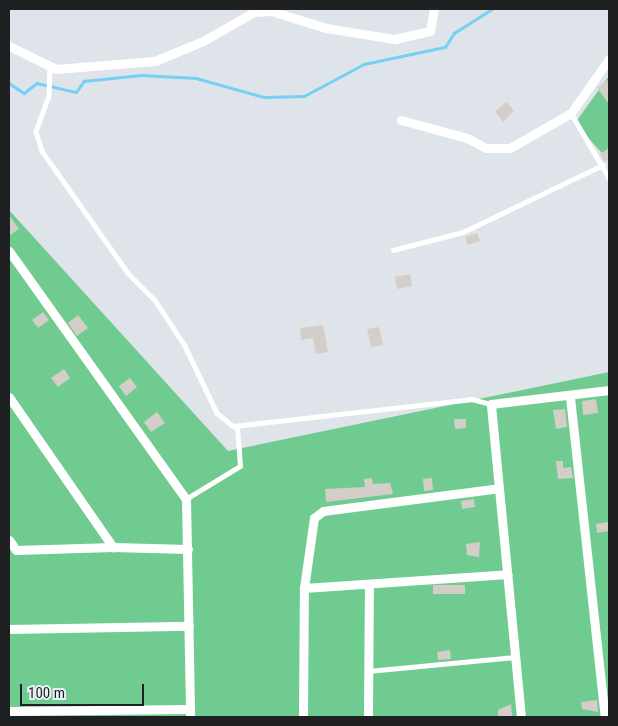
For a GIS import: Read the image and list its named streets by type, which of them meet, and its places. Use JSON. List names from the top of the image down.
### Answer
{
  "scale_bar": "100 m"
}
